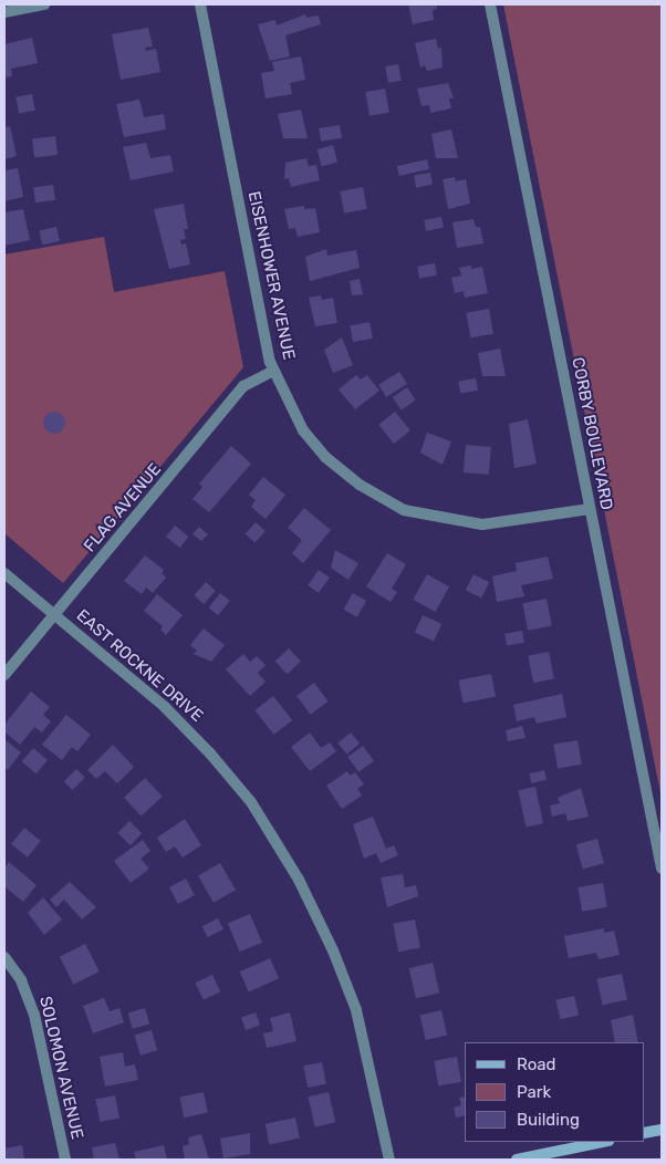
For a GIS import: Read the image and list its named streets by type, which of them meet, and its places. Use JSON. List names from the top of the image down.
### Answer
{
  "streets": {
    "street": [
      "EISENHOWER AVENUE",
      "CORBY BOULEVARD",
      "FLAG AVENUE",
      "EAST ROCKNE DRIVE",
      "SOLOMON AVENUE"
    ]
  },
  "crossings": [
    ["EISENHOWER AVENUE", "CORBY BOULEVARD"],
    ["EISENHOWER AVENUE", "FLAG AVENUE"],
    ["FLAG AVENUE", "EAST ROCKNE DRIVE"]
  ],
  "legend": ["Road", "Park", "Building"]
}
